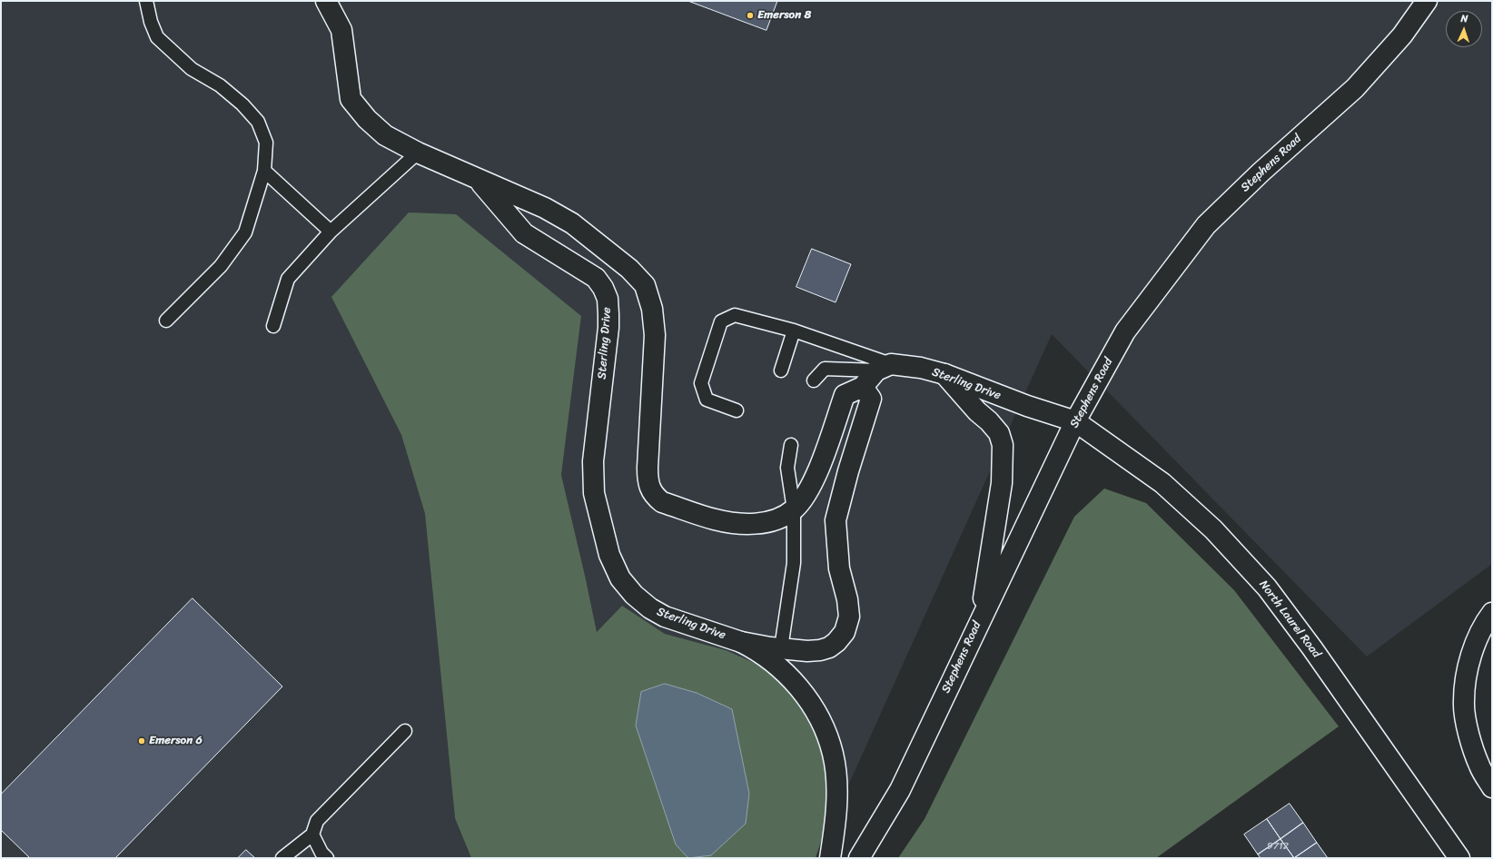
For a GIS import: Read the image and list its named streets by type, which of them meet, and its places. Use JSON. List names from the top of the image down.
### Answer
{
  "streets": {
    "street": ["Stephens Road", "Sterling Drive", "North Laurel Road"]
  },
  "crossings": [
    ["Stephens Road", "Sterling Drive"],
    ["Stephens Road", "North Laurel Road"],
    ["Sterling Drive", "North Laurel Road"]
  ],
  "places": ["Emerson 8", "Emerson 6"],
  "house_numbers": ["9712"],
  "north": "top"
}
